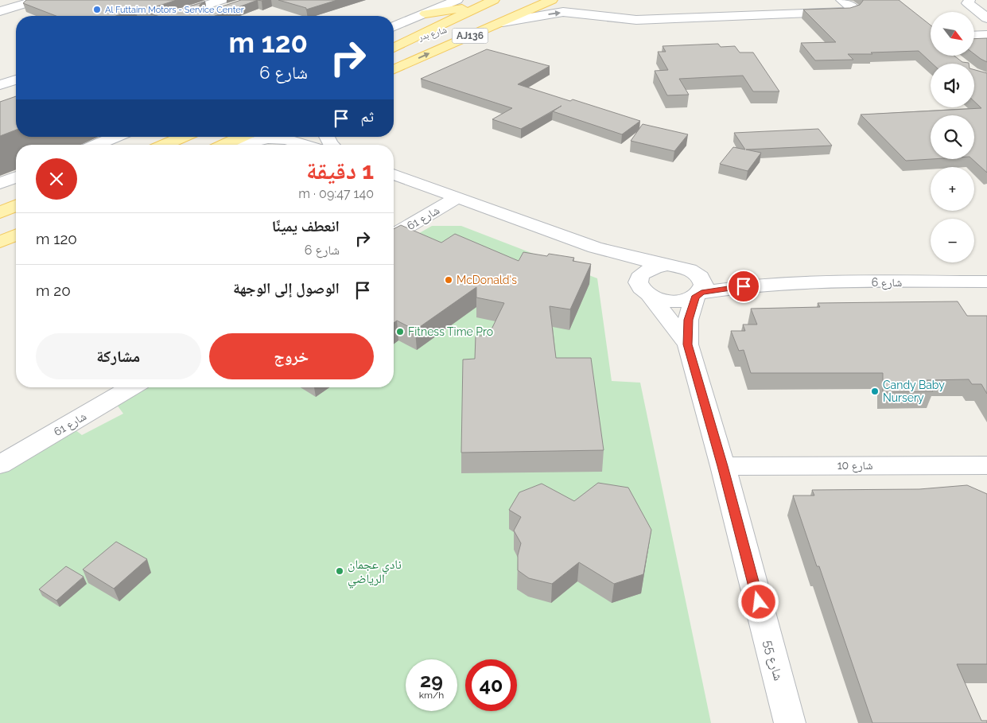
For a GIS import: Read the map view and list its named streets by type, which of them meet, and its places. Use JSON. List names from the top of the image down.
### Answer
{
  "streets": {
    "main road": ["شارع بدر", "AJ136"],
    "street": [
      "شارع 61",
      "شارع 6",
      "شارع 10",
      "شارع 55"
    ]
  },
  "crossings": [
    ["شارع بدر", "AJ136"],
    ["شارع 6", "شارع 55"],
    ["شارع 10", "شارع 55"]
  ],
  "places": [
    "Al Futtaim Motors - Service Center",
    "McDonald's",
    "Fitness Time Pro",
    "Candy Baby Nursery",
    "نادي عجمان الرياضي"
  ],
  "north": "bottom right",
  "page": {
    "map_buttons": ["+", "−"],
    "turn": ["120 m", "شارع 6"],
    "then": "ثم",
    "heading": ["1 دقيقة", "140 m · 09:47"],
    "list": [
      {
        "name": "انعطف يمينًا",
        "note": "شارع 6",
        "value": "120 m"
      },
      {
        "name": "الوصول إلى الوجهة",
        "value": "20 m"
      }
    ],
    "buttons": ["خروج", "مشاركة"],
    "speed": "29 km/h",
    "limit": "40"
  }
}
